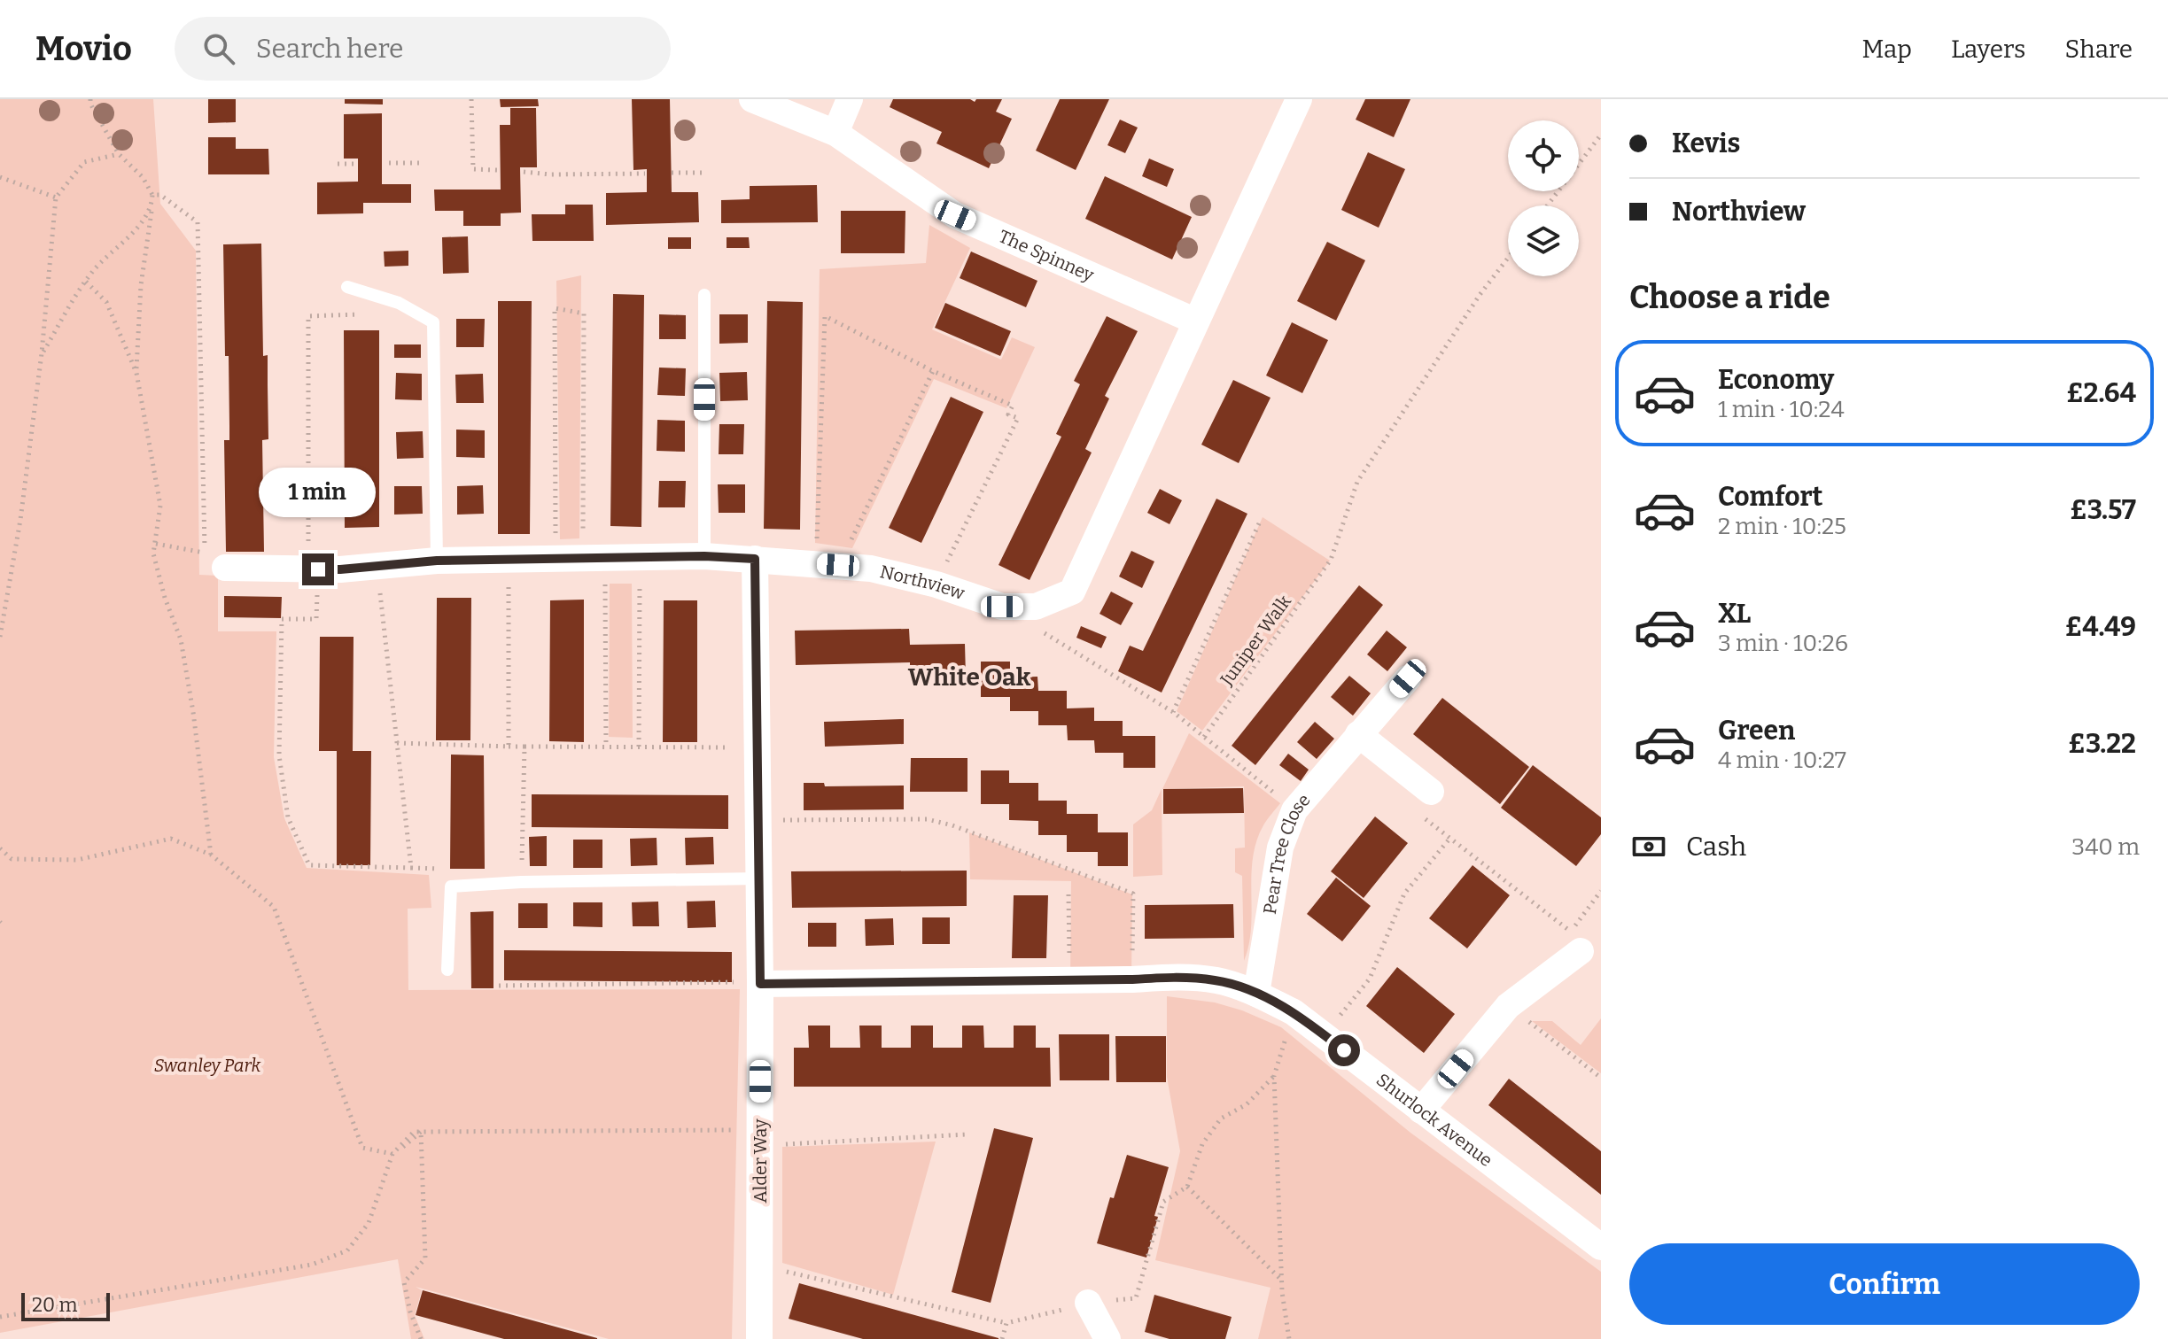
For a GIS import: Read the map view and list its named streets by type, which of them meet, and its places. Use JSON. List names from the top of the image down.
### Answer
{
  "streets": {
    "street": [
      "The Spinney",
      "Northview",
      "Pear Tree Close",
      "Shurlock Avenue",
      "Alder Way"
    ],
    "path": ["Juniper Walk"]
  },
  "crossings": [
    ["The Spinney", "Northview"],
    ["Northview", "Alder Way"],
    ["Pear Tree Close", "Shurlock Avenue"],
    ["Shurlock Avenue", "Alder Way"]
  ],
  "districts": ["White Oak"],
  "parks": ["Swanley Park"],
  "scale_bar": "20 m",
  "page": {
    "header": "Movio",
    "search": "Search here",
    "nav": ["Map", "Layers", "Share"],
    "banner": ["Kevis", "Northview"],
    "heading": "Choose a ride",
    "list": [
      {
        "name": "Economy",
        "note": "1 min · 10:24",
        "value": "£2.64"
      },
      {
        "name": "Comfort",
        "note": "2 min · 10:25",
        "value": "£3.57"
      },
      {
        "name": "XL",
        "note": "3 min · 10:26",
        "value": "£4.49"
      },
      {
        "name": "Green",
        "note": "4 min · 10:27",
        "value": "£3.22"
      }
    ],
    "bubble": "1 min",
    "pay": ["Cash", "340 m"],
    "buttons": "Confirm",
    "scale": "20 m"
  }
}
